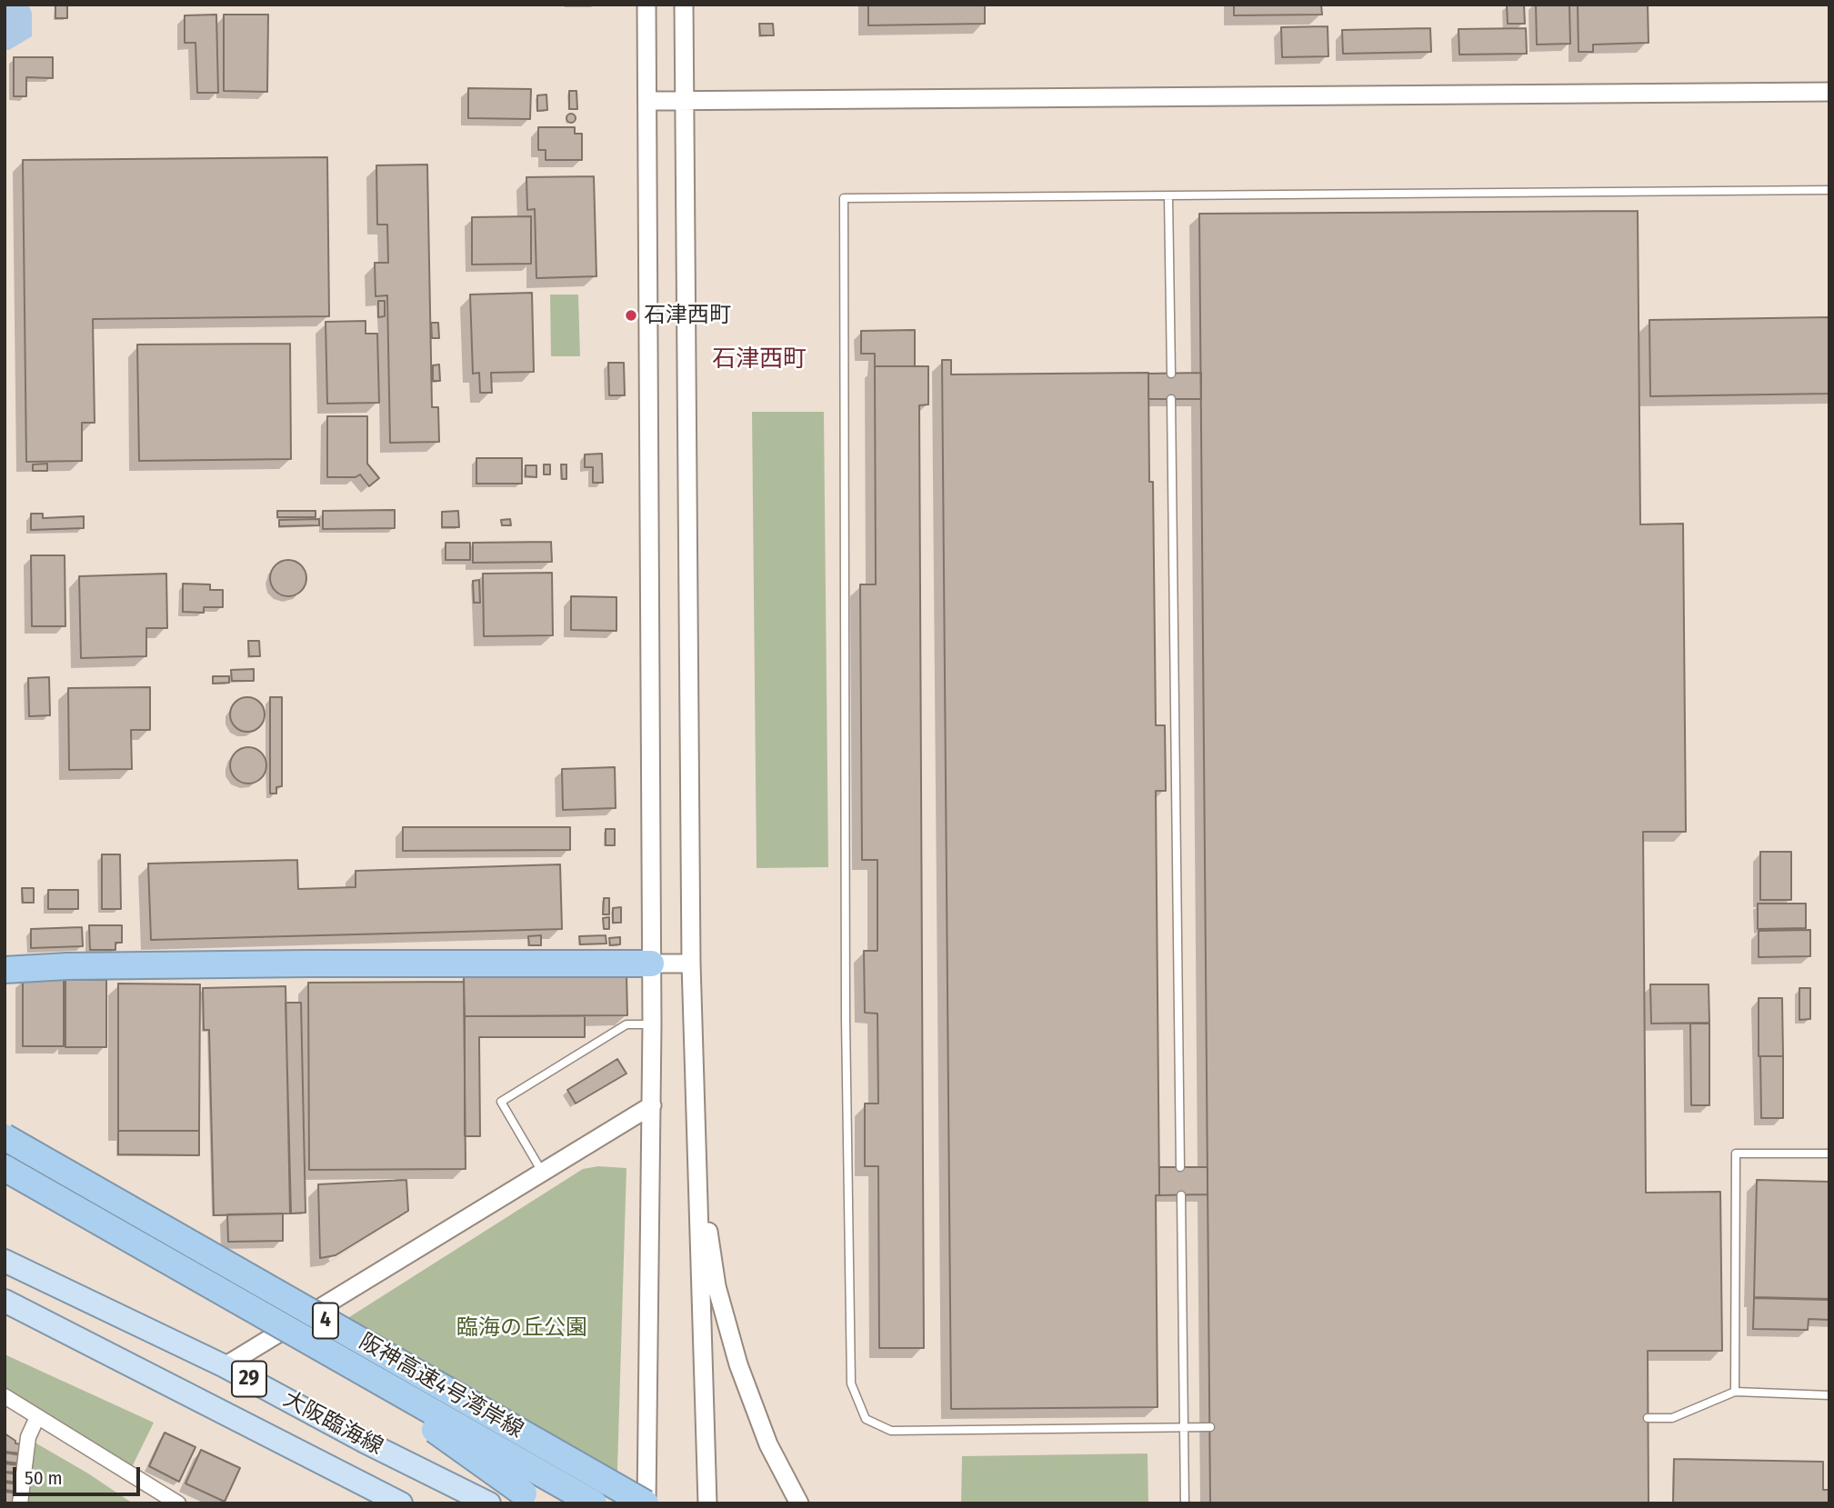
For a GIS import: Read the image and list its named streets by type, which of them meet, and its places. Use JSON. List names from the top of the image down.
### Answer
{
  "streets": {
    "highway": ["4", "阪神高速4号湾岸線"],
    "main road": ["29", "大阪臨海線"]
  },
  "districts": ["石津西町"],
  "parks": ["臨海の丘公園"],
  "places": ["石津西町"],
  "scale_bar": "50 m"
}
